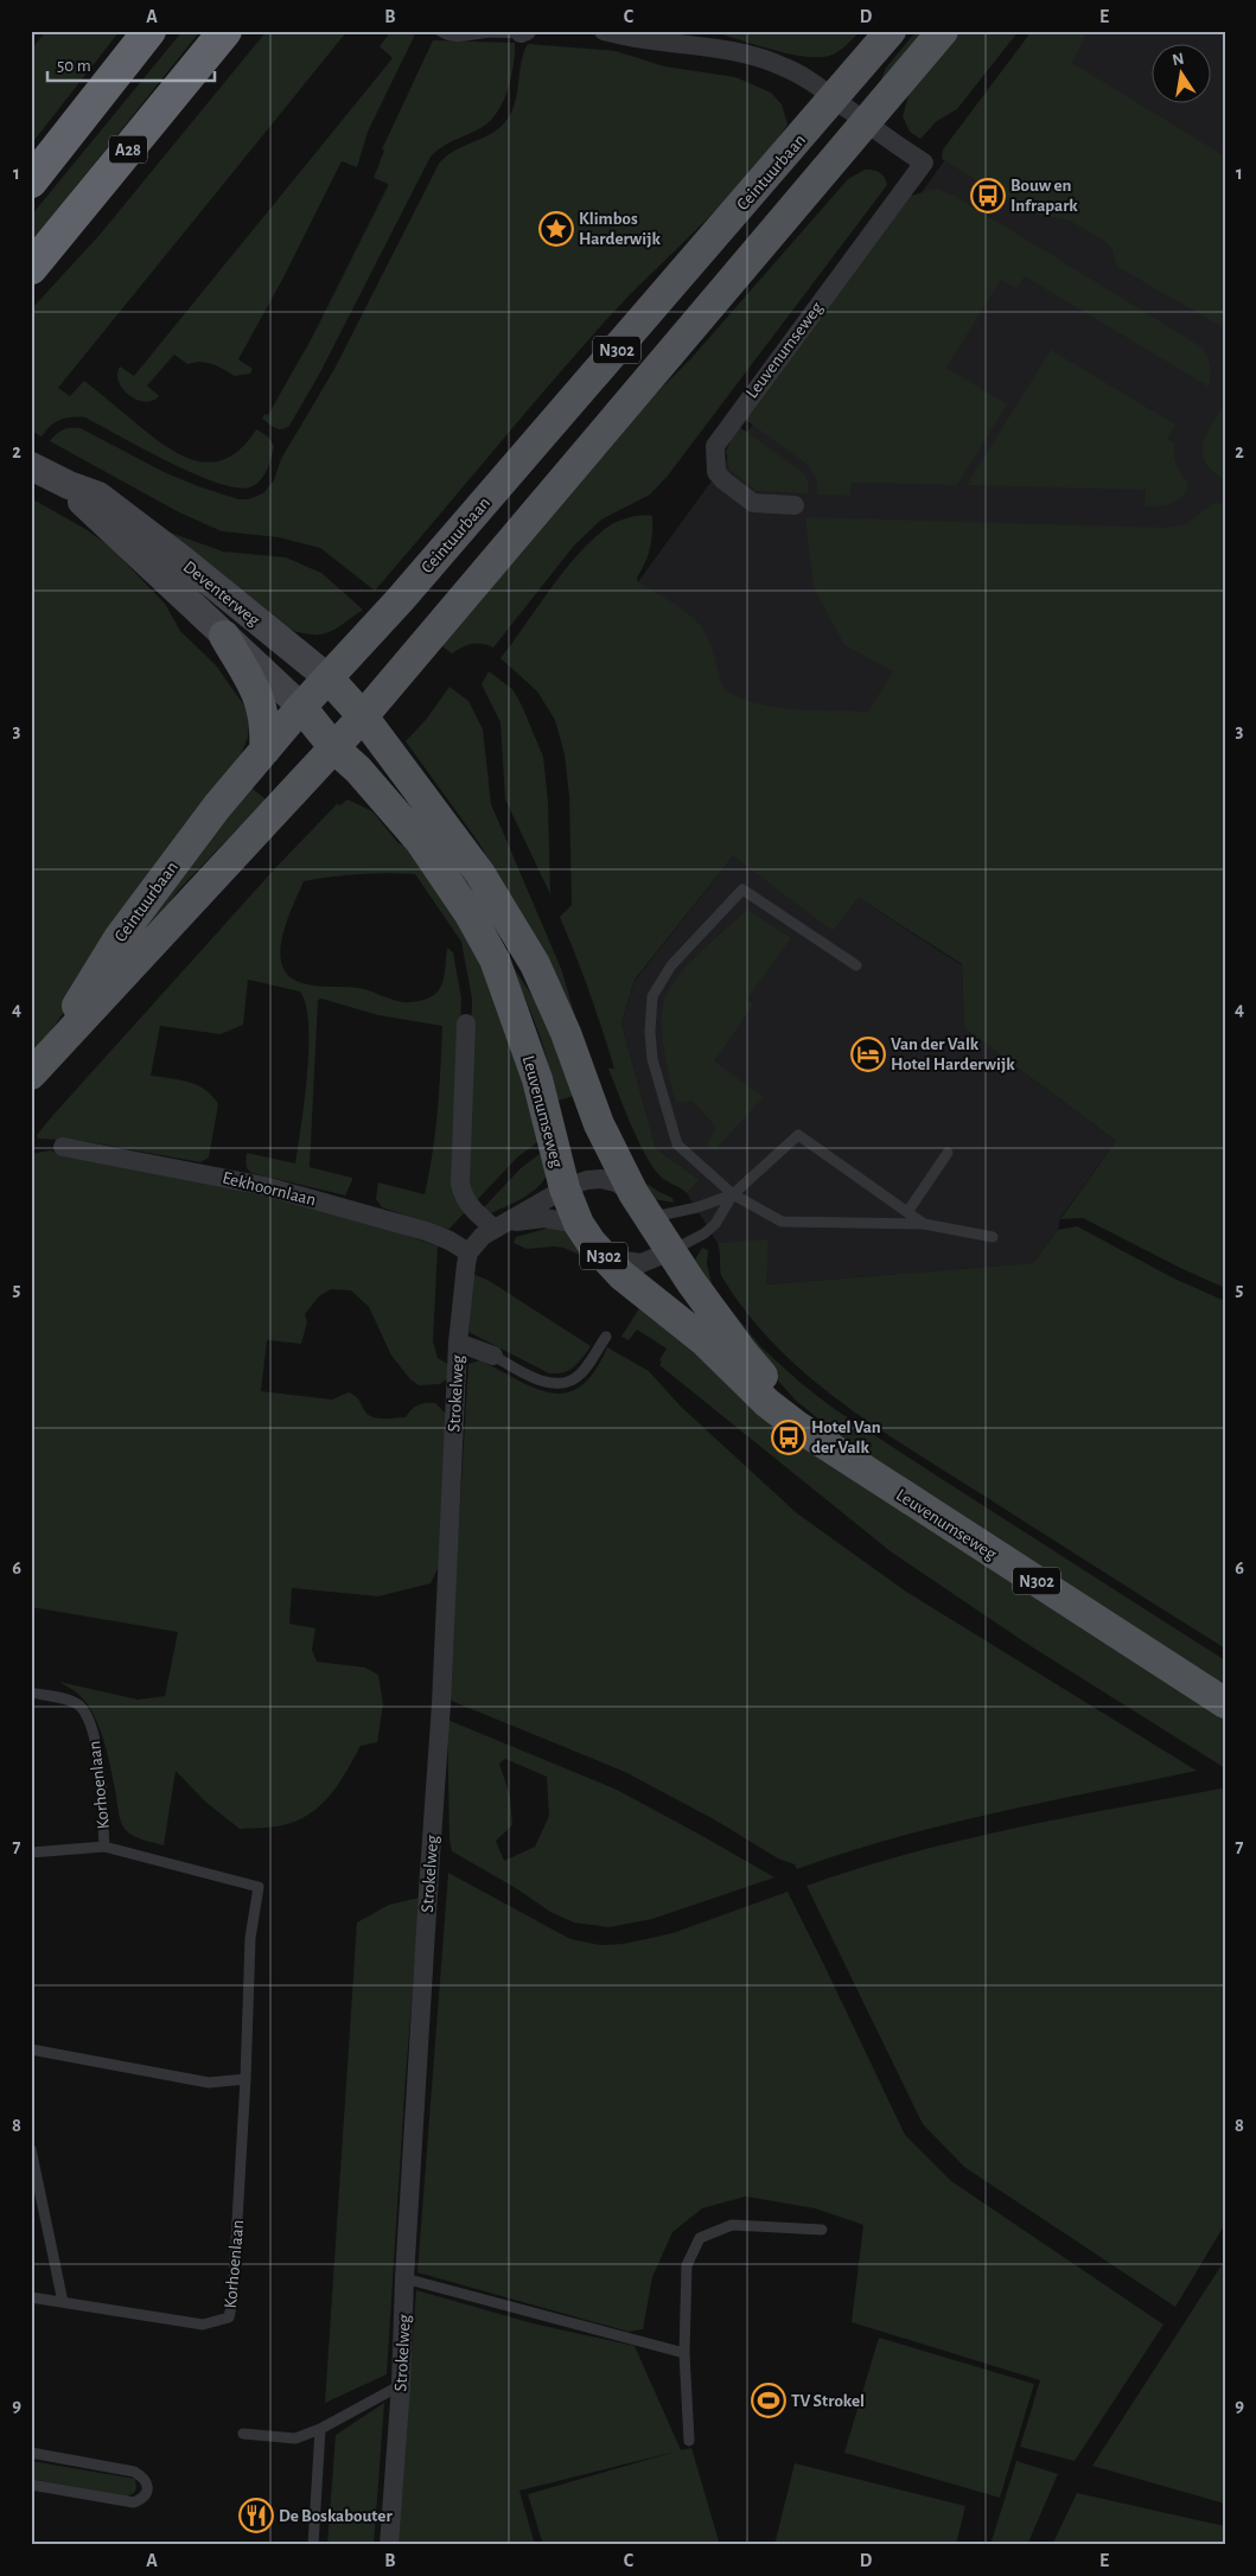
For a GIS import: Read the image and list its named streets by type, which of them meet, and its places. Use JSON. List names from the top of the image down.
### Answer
{
  "streets": {
    "highway": ["A28"],
    "main road": [
      "Ceintuurbaan",
      "N302",
      "Leuvenumseweg",
      "Deventerweg"
    ],
    "street": ["Eekhoornlaan", "Strokelweg"],
    "lane": ["Korhoenlaan"]
  },
  "crossings": [
    ["Ceintuurbaan", "Leuvenumseweg"],
    ["Ceintuurbaan", "Deventerweg"],
    ["Leuvenumseweg", "Deventerweg"],
    ["Eekhoornlaan", "Strokelweg"]
  ],
  "places": {
    "bus stop": ["Bouw en Infrapark", "Hotel Van der Valk"],
    "place": ["Klimbos Harderwijk"],
    "hotel": ["Van der Valk Hotel Harderwijk"],
    "sports": ["TV Strokel"],
    "restaurant": ["De Boskabouter"]
  },
  "scale_bar": "50 m",
  "north": "top",
  "grid": {
    "columns": [
      "A",
      "B",
      "C",
      "D",
      "E"
    ],
    "rows": [
      "1",
      "2",
      "3",
      "4",
      "5",
      "6",
      "7",
      "8",
      "9"
    ]
  }
}
